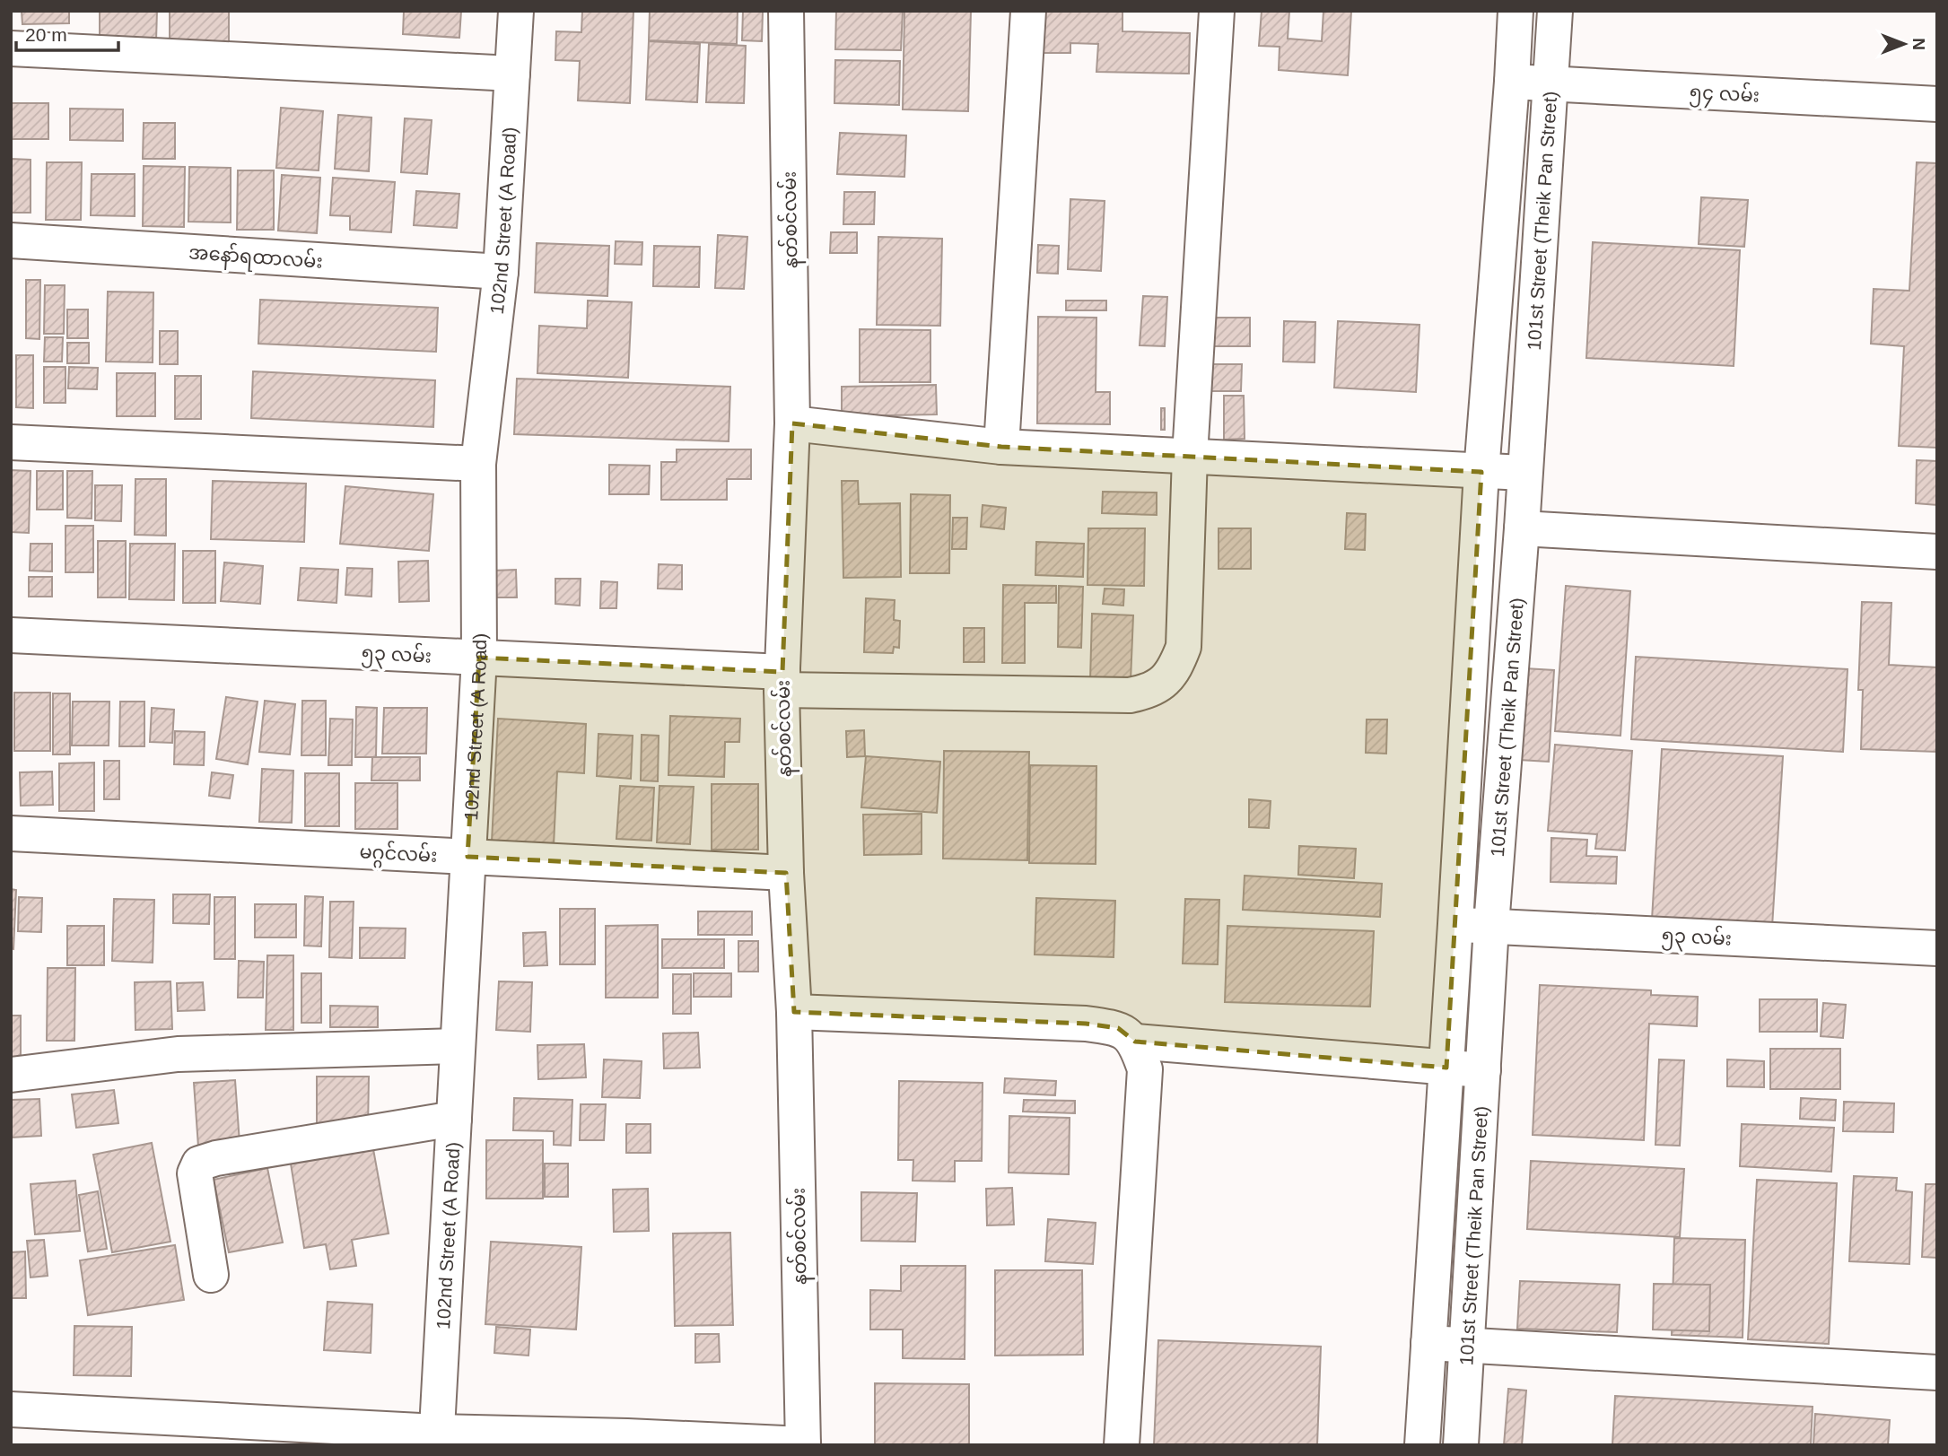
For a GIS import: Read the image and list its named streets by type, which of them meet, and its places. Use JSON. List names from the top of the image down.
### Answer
{
  "streets": {
    "street": [
      "၅၄ လမ်း",
      "နတ်စင်လမ်း",
      "102nd Street (A Road)",
      "101st Street (Theik Pan Street)",
      "အနော်ရထာလမ်း",
      "၅၃ လမ်း",
      "မဂ္ဂင်လမ်း"
    ]
  },
  "crossings": [
    ["၅၄ လမ်း", "101st Street (Theik Pan Street)"],
    ["နတ်စင်လမ်း", "၅၃ လမ်း"],
    ["နတ်စင်လမ်း", "မဂ္ဂင်လမ်း"],
    ["102nd Street (A Road)", "အနော်ရထာလမ်း"],
    ["102nd Street (A Road)", "၅၃ လမ်း"],
    ["102nd Street (A Road)", "မဂ္ဂင်လမ်း"],
    ["101st Street (Theik Pan Street)", "၅၃ လမ်း"]
  ],
  "scale_bar": "20 m",
  "north": "right"
}
